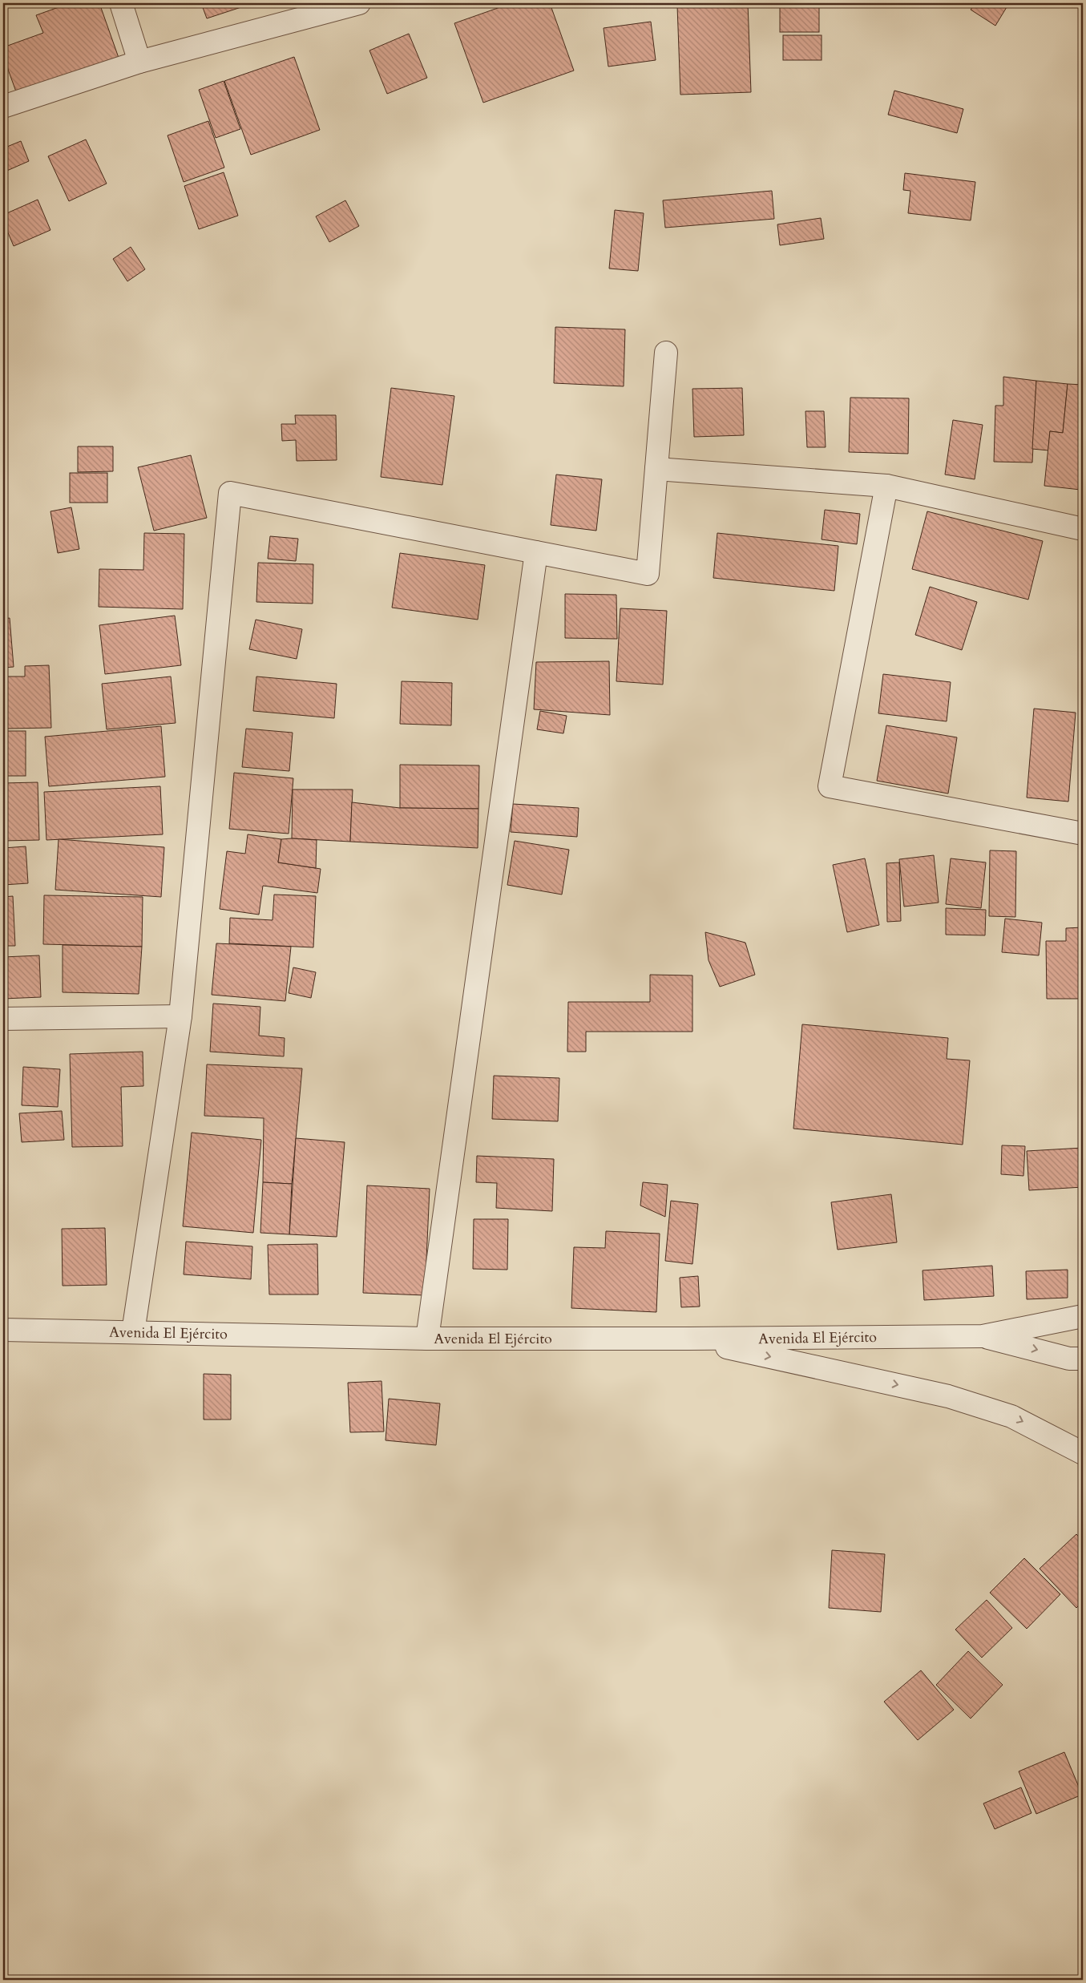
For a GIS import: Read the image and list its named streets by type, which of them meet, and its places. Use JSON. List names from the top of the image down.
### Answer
{
  "streets": {
    "street": ["Avenida El Ejército"]
  }
}
